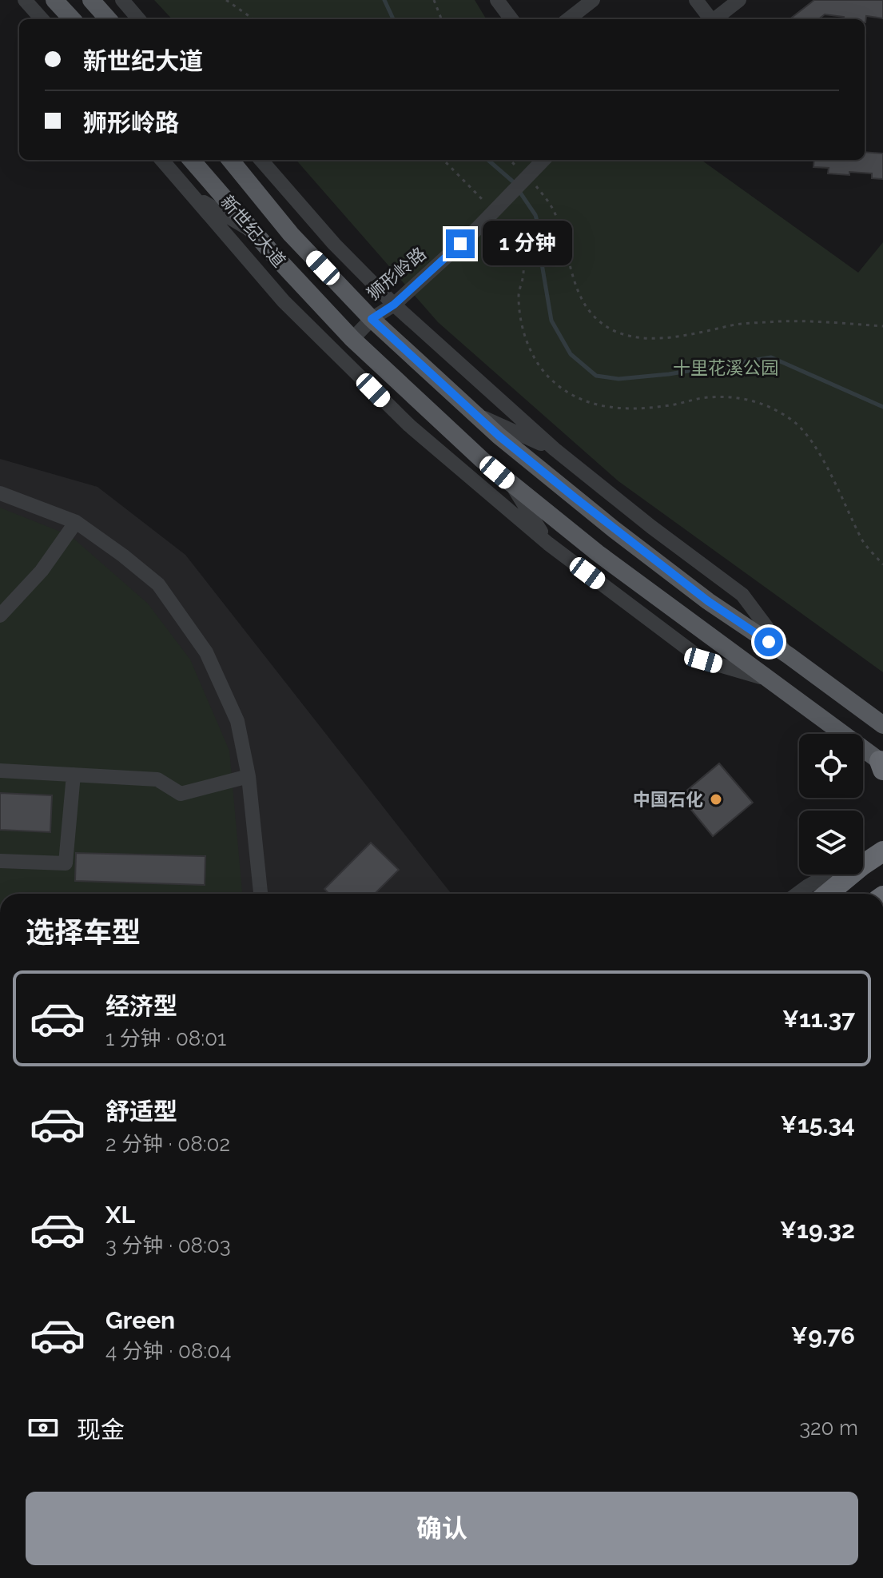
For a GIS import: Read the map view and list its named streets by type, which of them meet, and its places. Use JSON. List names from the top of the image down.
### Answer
{
  "streets": {
    "main road": ["新世纪大道"],
    "street": ["狮形岭路"]
  },
  "crossings": [
    ["新世纪大道", "狮形岭路"]
  ],
  "parks": ["十里花溪公园"],
  "places": ["中国石化"],
  "page": {
    "banner": ["新世纪大道", "狮形岭路"],
    "bubble": "1 分钟",
    "heading": "选择车型",
    "list": [
      {
        "name": "经济型",
        "note": "1 分钟 · 08:01",
        "value": "¥11.37"
      },
      {
        "name": "舒适型",
        "note": "2 分钟 · 08:02",
        "value": "¥15.34"
      },
      {
        "name": "XL",
        "note": "3 分钟 · 08:03",
        "value": "¥19.32"
      },
      {
        "name": "Green",
        "note": "4 分钟 · 08:04",
        "value": "¥9.76"
      }
    ],
    "pay": ["现金", "320 m"],
    "buttons": "确认"
  }
}
